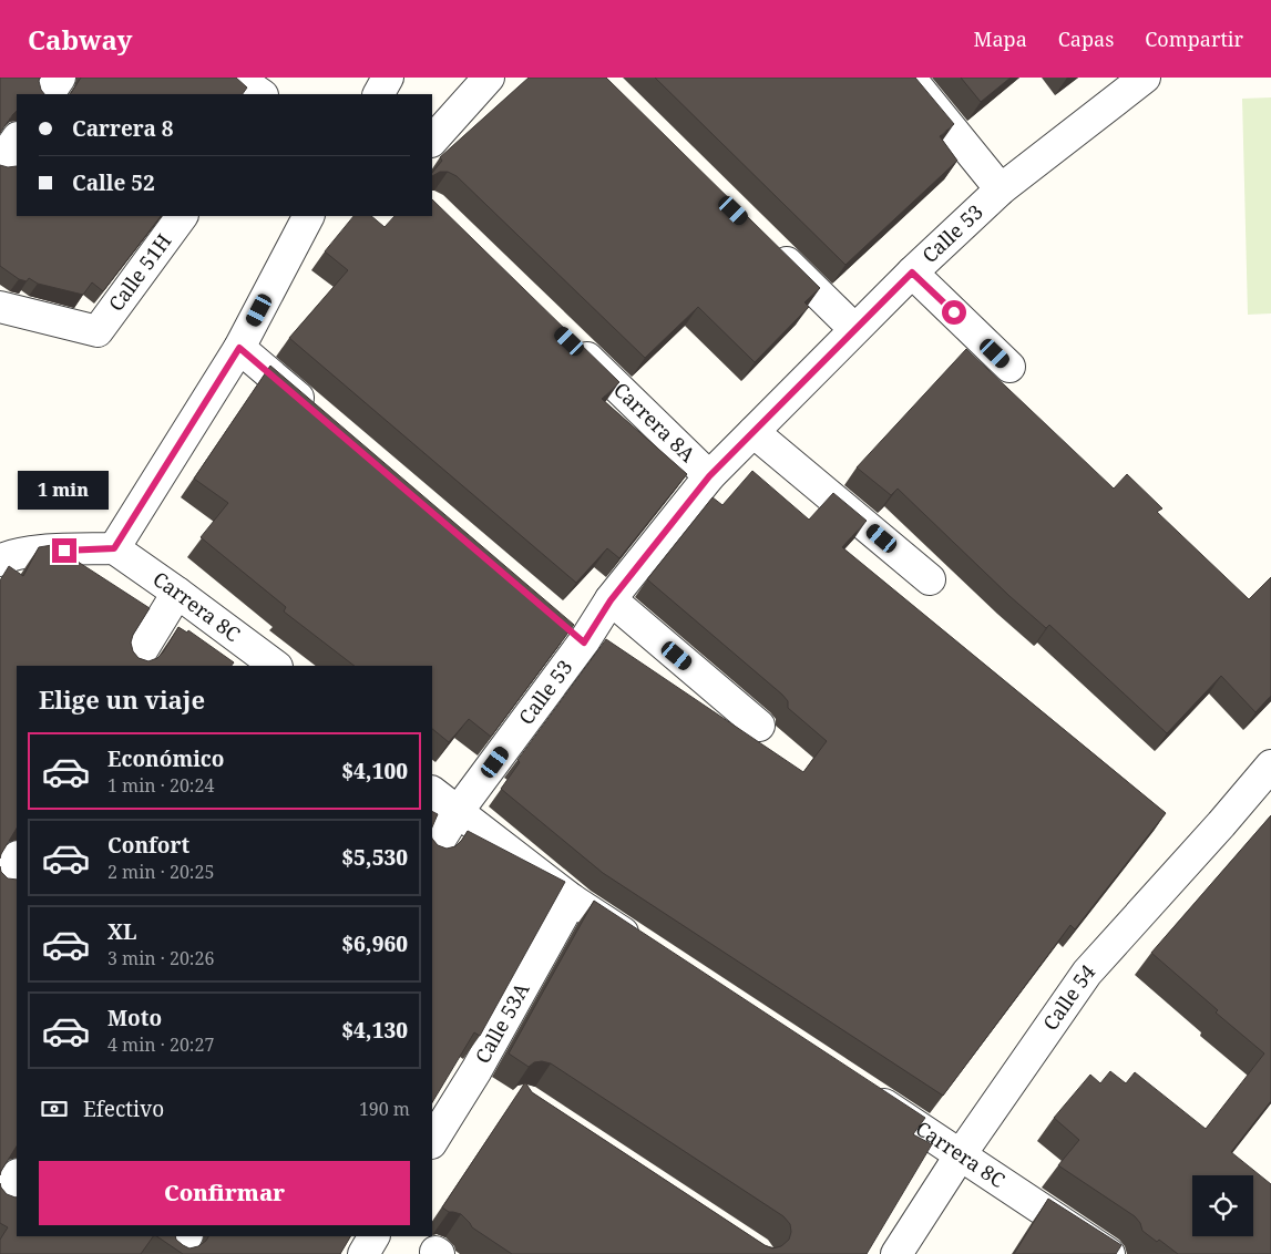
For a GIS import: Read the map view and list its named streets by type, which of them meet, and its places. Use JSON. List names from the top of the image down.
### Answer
{
  "streets": {
    "street": [
      "Calle 53",
      "Calle 51H",
      "Carrera 8A",
      "Carrera 8C",
      "Calle 54",
      "Calle 53A"
    ]
  },
  "crossings": [
    ["Calle 53", "Carrera 8A"],
    ["Carrera 8C", "Calle 54"]
  ],
  "page": {
    "header": "Cabway",
    "nav": ["Mapa", "Capas", "Compartir"],
    "banner": ["Carrera 8", "Calle 52"],
    "bubble": "1 min",
    "heading": "Elige un viaje",
    "list": [
      {
        "name": "Económico",
        "note": "1 min · 20:24",
        "value": "$4,100"
      },
      {
        "name": "Confort",
        "note": "2 min · 20:25",
        "value": "$5,530"
      },
      {
        "name": "XL",
        "note": "3 min · 20:26",
        "value": "$6,960"
      },
      {
        "name": "Moto",
        "note": "4 min · 20:27",
        "value": "$4,130"
      }
    ],
    "pay": ["Efectivo", "190 m"],
    "buttons": "Confirmar"
  }
}
